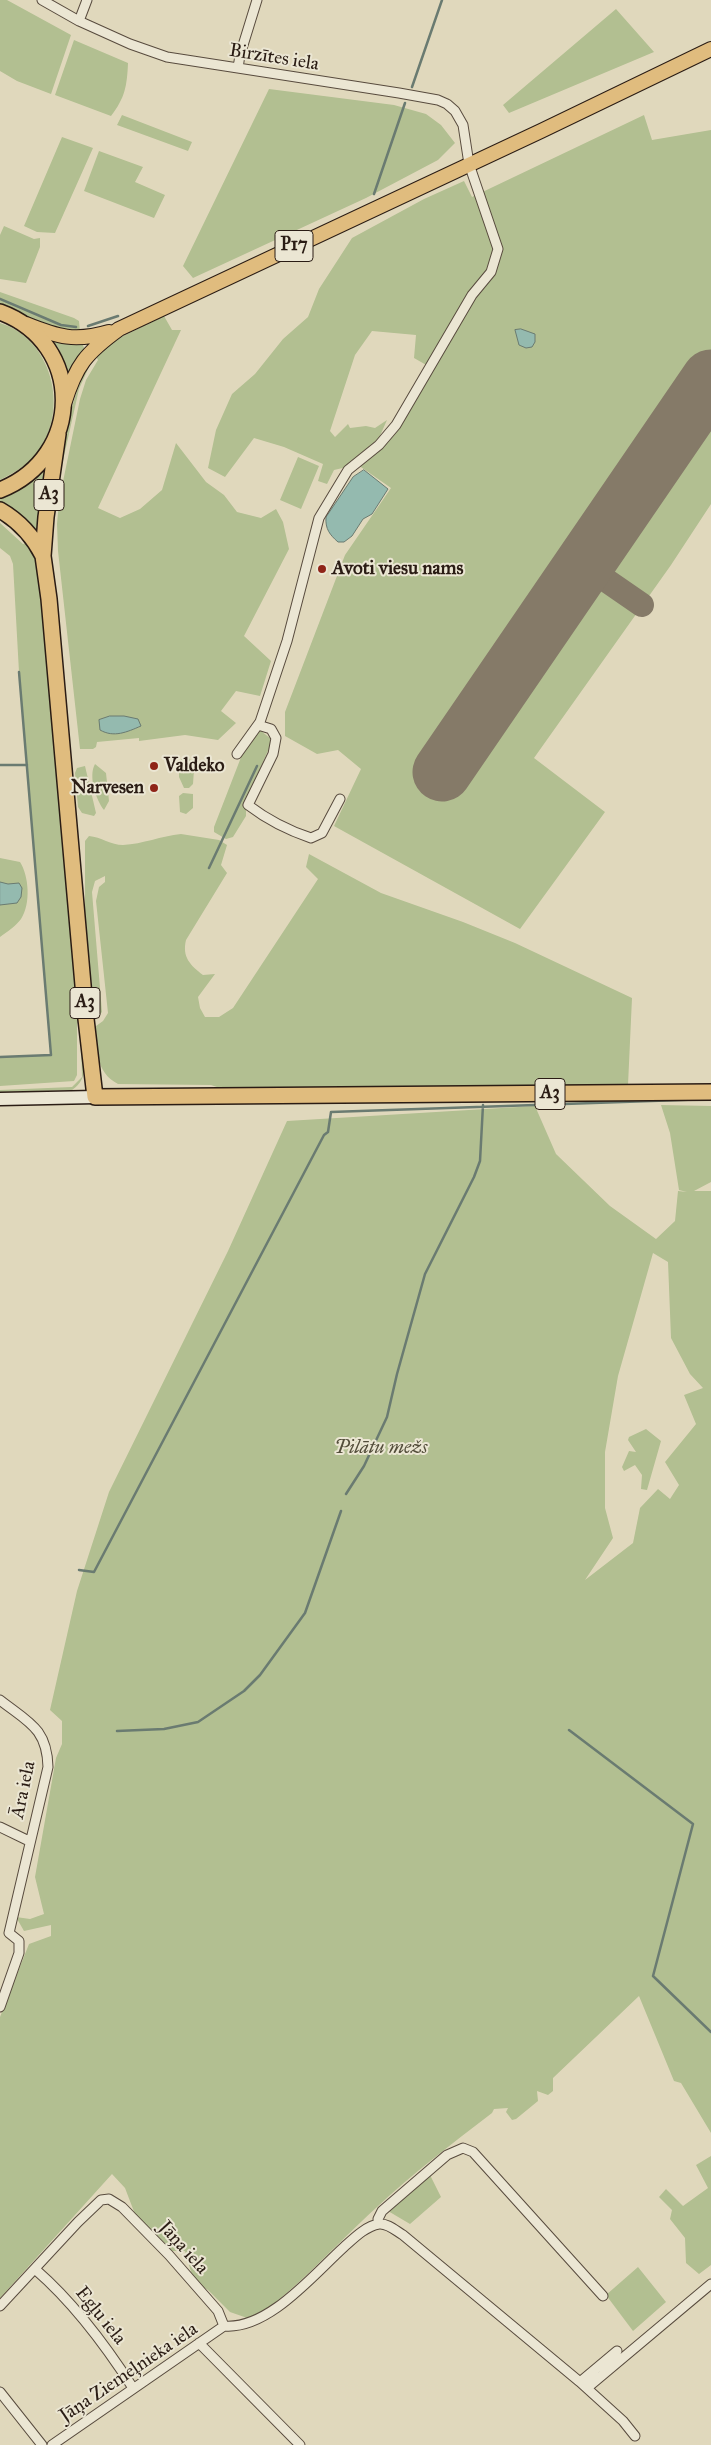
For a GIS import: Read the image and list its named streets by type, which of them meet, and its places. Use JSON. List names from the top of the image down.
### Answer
{
  "streets": {
    "highway": ["A3"],
    "main road": ["P17"],
    "street": [
      "Birzītes iela",
      "Āra iela",
      "Jāņa iela",
      "Egļu iela",
      "Jāņa Ziemeļnieka iela"
    ]
  },
  "crossings": [
    ["Birzītes iela", "P17"],
    ["P17", "A3"],
    ["Jāņa iela", "Egļu iela"],
    ["Jāņa iela", "Jāņa Ziemeļnieka iela"],
    ["Egļu iela", "Jāņa Ziemeļnieka iela"]
  ],
  "parks": ["Pilātu mežs"],
  "places": ["Avoti viesu nams", "Valdeko", "Narvesen"]
}
